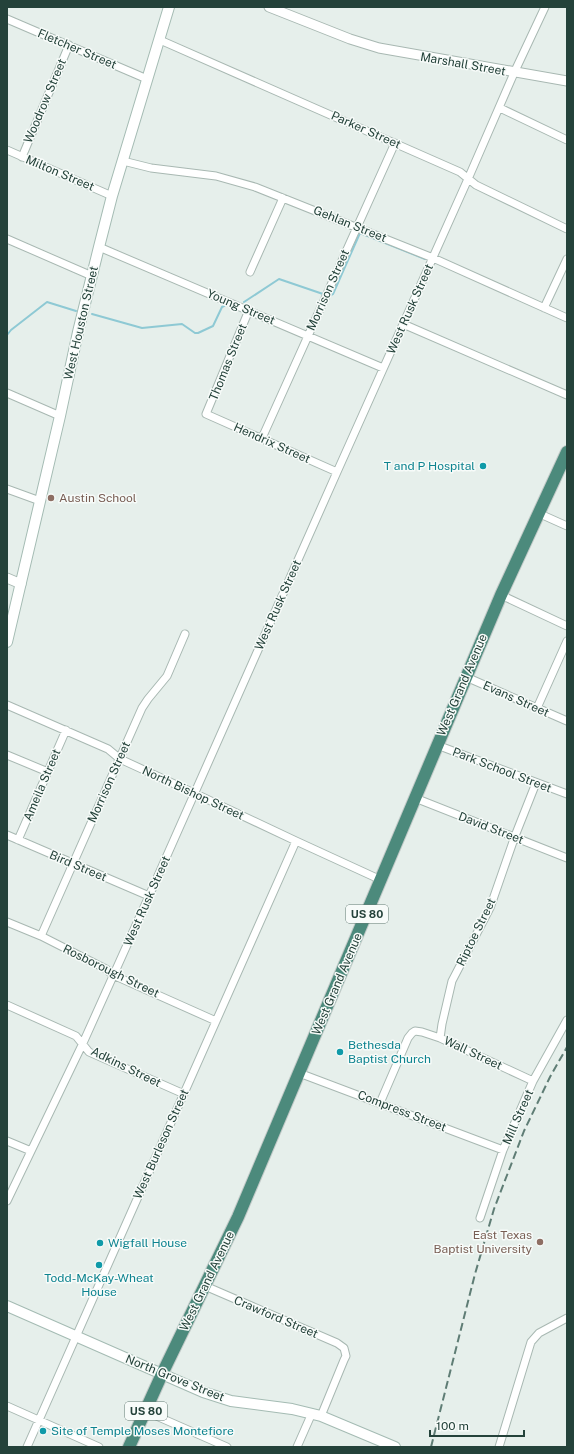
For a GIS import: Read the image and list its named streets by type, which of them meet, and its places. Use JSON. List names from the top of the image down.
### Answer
{
  "streets": {
    "highway": ["West Grand Avenue", "US 80"],
    "main road": ["West Houston Street", "North Grove Street"],
    "street": [
      "Fletcher Street",
      "Marshall Street",
      "Woodrow Street",
      "Parker Street",
      "Milton Street",
      "Gehlan Street",
      "Morrison Street",
      "Young Street",
      "West Rusk Street",
      "Thomas Street",
      "Hendrix Street",
      "Evans Street",
      "Park School Street",
      "Ameila Street",
      "North Bishop Street",
      "David Street",
      "Bird Street",
      "Riptoe Street",
      "Rosborough Street",
      "Wall Street",
      "Adkins Street",
      "Compress Street",
      "Mill Street",
      "West Burleson Street",
      "Crawford Street"
    ]
  },
  "crossings": [
    ["Fletcher Street", "Woodrow Street"],
    ["Fletcher Street", "West Houston Street"],
    ["Marshall Street", "West Rusk Street"],
    ["Woodrow Street", "Milton Street"],
    ["Parker Street", "Morrison Street"],
    ["Parker Street", "West Rusk Street"],
    ["Parker Street", "West Houston Street"],
    ["Milton Street", "West Houston Street"],
    ["Gehlan Street", "Morrison Street"],
    ["Gehlan Street", "West Rusk Street"],
    ["Gehlan Street", "West Houston Street"],
    ["Morrison Street", "Young Street"],
    ["Morrison Street", "Hendrix Street"],
    ["Morrison Street", "North Bishop Street"],
    ["Morrison Street", "Bird Street"],
    ["Morrison Street", "Rosborough Street"],
    ["Young Street", "West Rusk Street"],
    ["Young Street", "West Houston Street"],
    ["Young Street", "Thomas Street"],
    ["West Rusk Street", "Hendrix Street"],
    ["West Rusk Street", "North Bishop Street"],
    ["West Rusk Street", "Bird Street"],
    ["West Rusk Street", "Rosborough Street"],
    ["West Rusk Street", "Adkins Street"],
    ["Thomas Street", "Hendrix Street"],
    ["West Grand Avenue", "Evans Street"],
    ["West Grand Avenue", "Park School Street"],
    ["West Grand Avenue", "North Bishop Street"],
    ["West Grand Avenue", "David Street"],
    ["West Grand Avenue", "Compress Street"],
    ["West Grand Avenue", "Crawford Street"],
    ["West Grand Avenue", "North Grove Street"],
    ["Park School Street", "Riptoe Street"],
    ["Ameila Street", "North Bishop Street"],
    ["Ameila Street", "Bird Street"],
    ["North Bishop Street", "West Burleson Street"],
    ["David Street", "Riptoe Street"],
    ["Riptoe Street", "Wall Street"],
    ["Rosborough Street", "West Burleson Street"],
    ["Wall Street", "Compress Street"],
    ["Wall Street", "Mill Street"],
    ["Adkins Street", "West Burleson Street"],
    ["Compress Street", "Mill Street"],
    ["West Burleson Street", "North Grove Street"],
    ["Crawford Street", "North Grove Street"]
  ],
  "places": [
    "T and P Hospital",
    "Austin School",
    "Bethesda Baptist Church",
    "East Texas Baptist University",
    "Wigfall House",
    "Todd-McKay-Wheat House",
    "Site of Temple Moses Montefiore"
  ],
  "scale_bar": "100 m"
}
